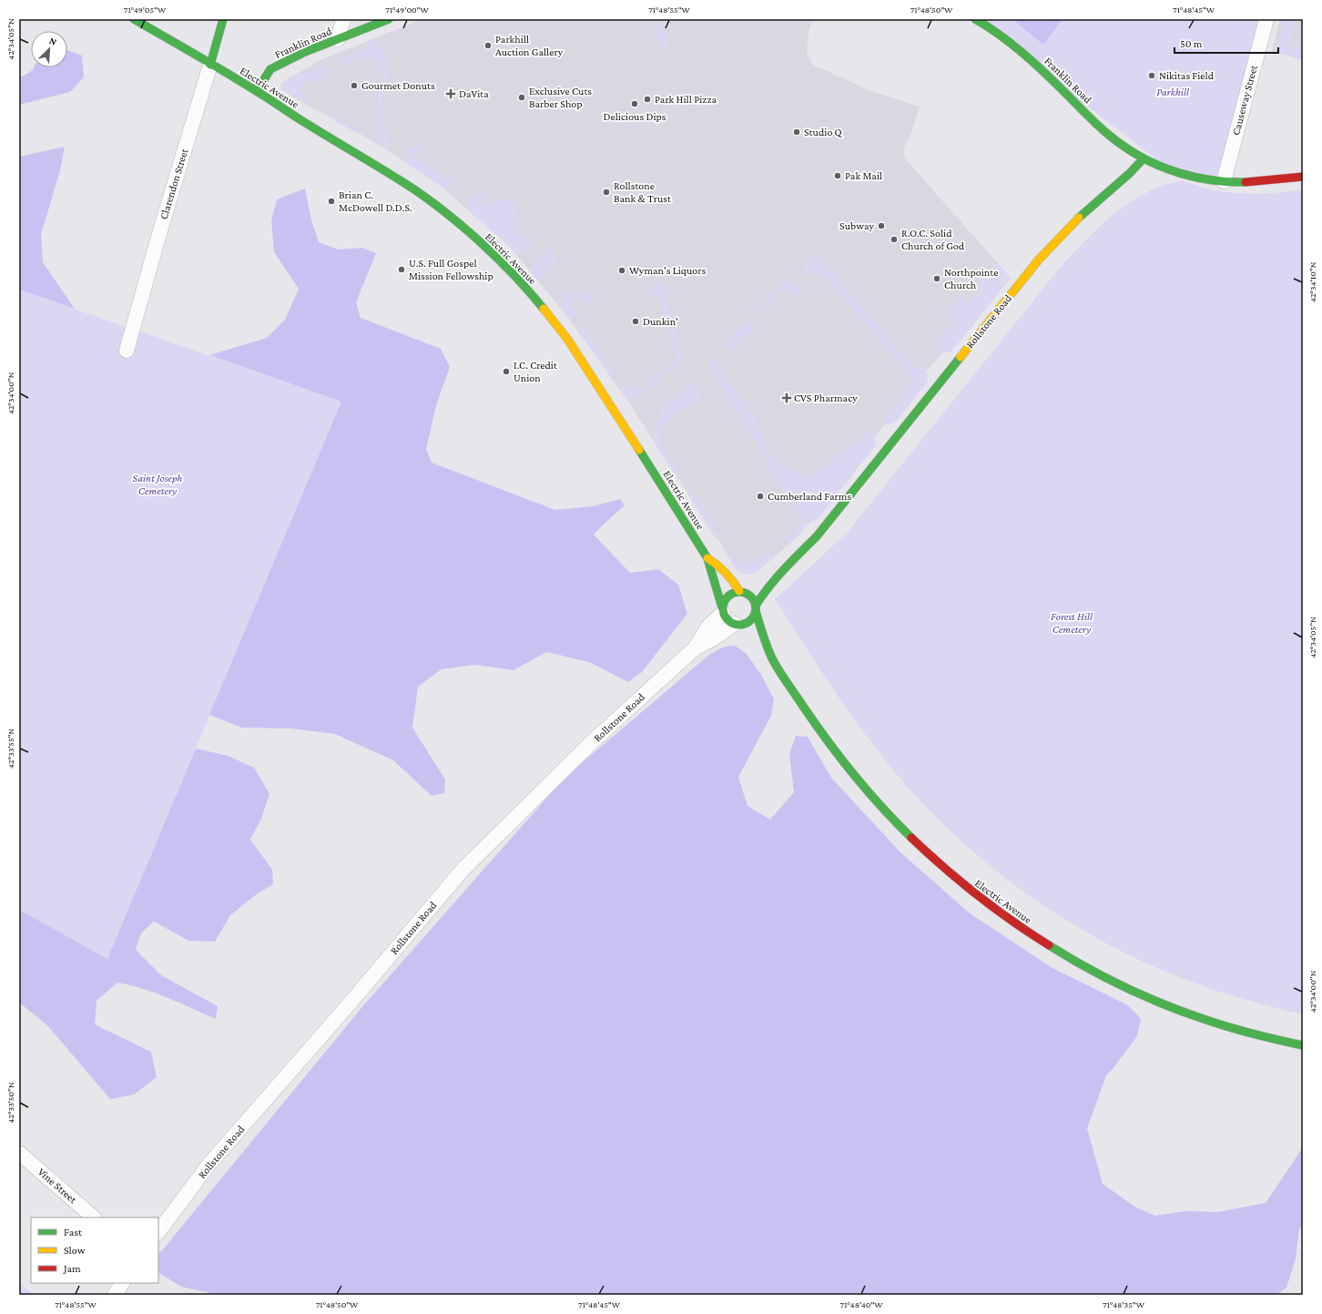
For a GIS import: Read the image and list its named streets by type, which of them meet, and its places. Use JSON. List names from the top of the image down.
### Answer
{
  "streets": {
    "main road": [
      "Franklin Road",
      "Electric Avenue",
      "Clarendon Street",
      "Rollstone Road"
    ],
    "street": ["Causeway Street", "Vine Street"]
  },
  "crossings": [
    ["Franklin Road", "Electric Avenue"],
    ["Franklin Road", "Rollstone Road"],
    ["Electric Avenue", "Clarendon Street"],
    ["Electric Avenue", "Rollstone Road"]
  ],
  "parks": ["Parkhill", "Saint Joseph Cemetery", "Forest Hill Cemetery"],
  "places": {
    "other": [
      "Parkhill Auction Gallery",
      "Nikitas Field",
      "Gourmet Donuts",
      "Exclusive Cuts Barber Shop",
      "Park Hill Pizza",
      "Delicious Dips",
      "Studio Q",
      "Pak Mail",
      "Rollstone Bank & Trust",
      "Brian C. McDowell D.D.S.",
      "Subway",
      "R.O.C. Solid Church of God",
      "U.S. Full Gospel Mission Fellowship",
      "Wyman's Liquors",
      "Northpointe Church",
      "Dunkin'",
      "I.C. Credit Union",
      "Cumberland Farms"
    ],
    "health": ["DaVita", "CVS Pharmacy"]
  },
  "legend": ["Fast", "Slow", "Jam"],
  "scale_bar": "50 m",
  "north": "top right",
  "coordinates": [
    "71°49'05\"W",
    "71°49'00\"W",
    "71°48'55\"W",
    "71°48'50\"W",
    "71°48'45\"W",
    "42°34'05\"N",
    "42°34'10\"N",
    "42°34'00\"N",
    "42°33'55\"N",
    "42°33'50\"N",
    "71°48'40\"W",
    "71°48'35\"W"
  ]
}
